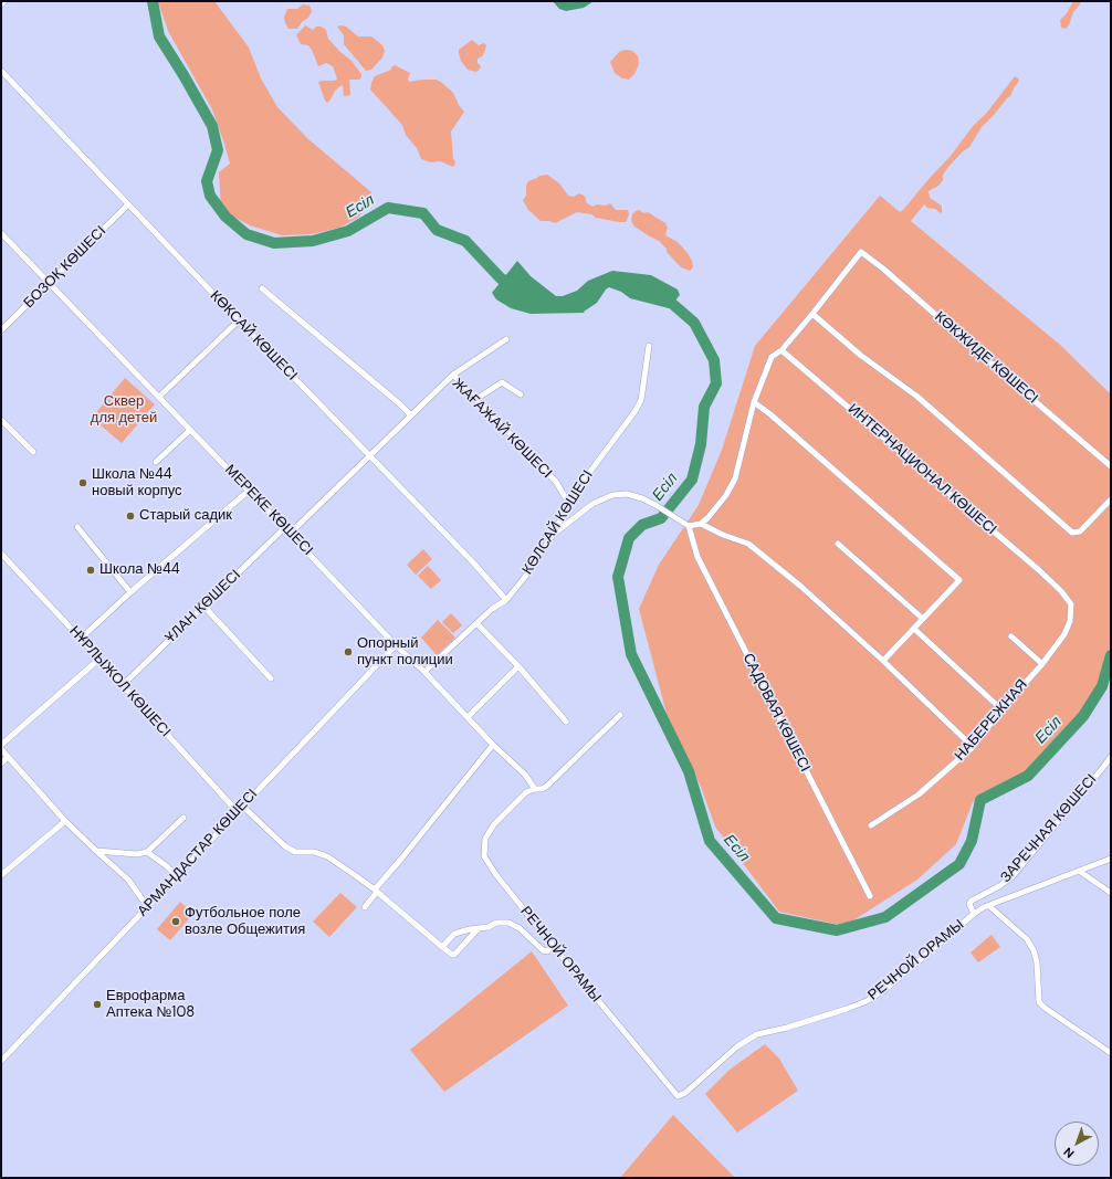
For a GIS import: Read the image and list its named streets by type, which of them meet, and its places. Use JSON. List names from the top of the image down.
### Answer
{
  "streets": {
    "street": [
      "БОЗОҚ КӨШЕСІ",
      "КӨКСАЙ КӨШЕСІ",
      "КӨКЖИДЕ КӨШЕСІ",
      "ЖАҒАЖАЙ КӨШЕСІ",
      "ИНТЕРНАЦИОНАЛ КӨШЕСІ",
      "МЕРЕКЕ КӨШЕСІ",
      "КӨЛСАЙ КӨШЕСІ",
      "ҰЛАН КӨШЕСІ",
      "НҰРЛЫЖОЛ КӨШЕСІ",
      "САДОВАЯ КӨШЕСІ",
      "НАБЕРЕЖНАЯ",
      "ЗАРЕЧНАЯ КӨШЕСІ",
      "АРМАНДАСТАР КӨШЕСІ",
      "РЕЧНОЙ ОРАМЫ"
    ]
  },
  "crossings": [
    ["БОЗОҚ КӨШЕСІ", "КӨКСАЙ КӨШЕСІ"],
    ["БОЗОҚ КӨШЕСІ", "МЕРЕКЕ КӨШЕСІ"],
    ["КӨКСАЙ КӨШЕСІ", "ЖАҒАЖАЙ КӨШЕСІ"],
    ["КӨКСАЙ КӨШЕСІ", "КӨЛСАЙ КӨШЕСІ"],
    ["ЖАҒАЖАЙ КӨШЕСІ", "КӨЛСАЙ КӨШЕСІ"],
    ["ИНТЕРНАЦИОНАЛ КӨШЕСІ", "НАБЕРЕЖНАЯ"],
    ["МЕРЕКЕ КӨШЕСІ", "КӨЛСАЙ КӨШЕСІ"],
    ["МЕРЕКЕ КӨШЕСІ", "ҰЛАН КӨШЕСІ"],
    ["МЕРЕКЕ КӨШЕСІ", "АРМАНДАСТАР КӨШЕСІ"],
    ["МЕРЕКЕ КӨШЕСІ", "РЕЧНОЙ ОРАМЫ"],
    ["ҰЛАН КӨШЕСІ", "НҰРЛЫЖОЛ КӨШЕСІ"],
    ["НҰРЛЫЖОЛ КӨШЕСІ", "АРМАНДАСТАР КӨШЕСІ"],
    ["ЗАРЕЧНАЯ КӨШЕСІ", "РЕЧНОЙ ОРАМЫ"]
  ],
  "water": ["Есіл"],
  "parks": ["Сквер для детей"],
  "places": [
    "Школа №44 новый корпус",
    "Старый садик",
    "Школа №44",
    "Опорный пункт полиции",
    "Футбольное поле возле Общежития",
    "Еврофарма Аптека №108"
  ],
  "north": "bottom left"
}
